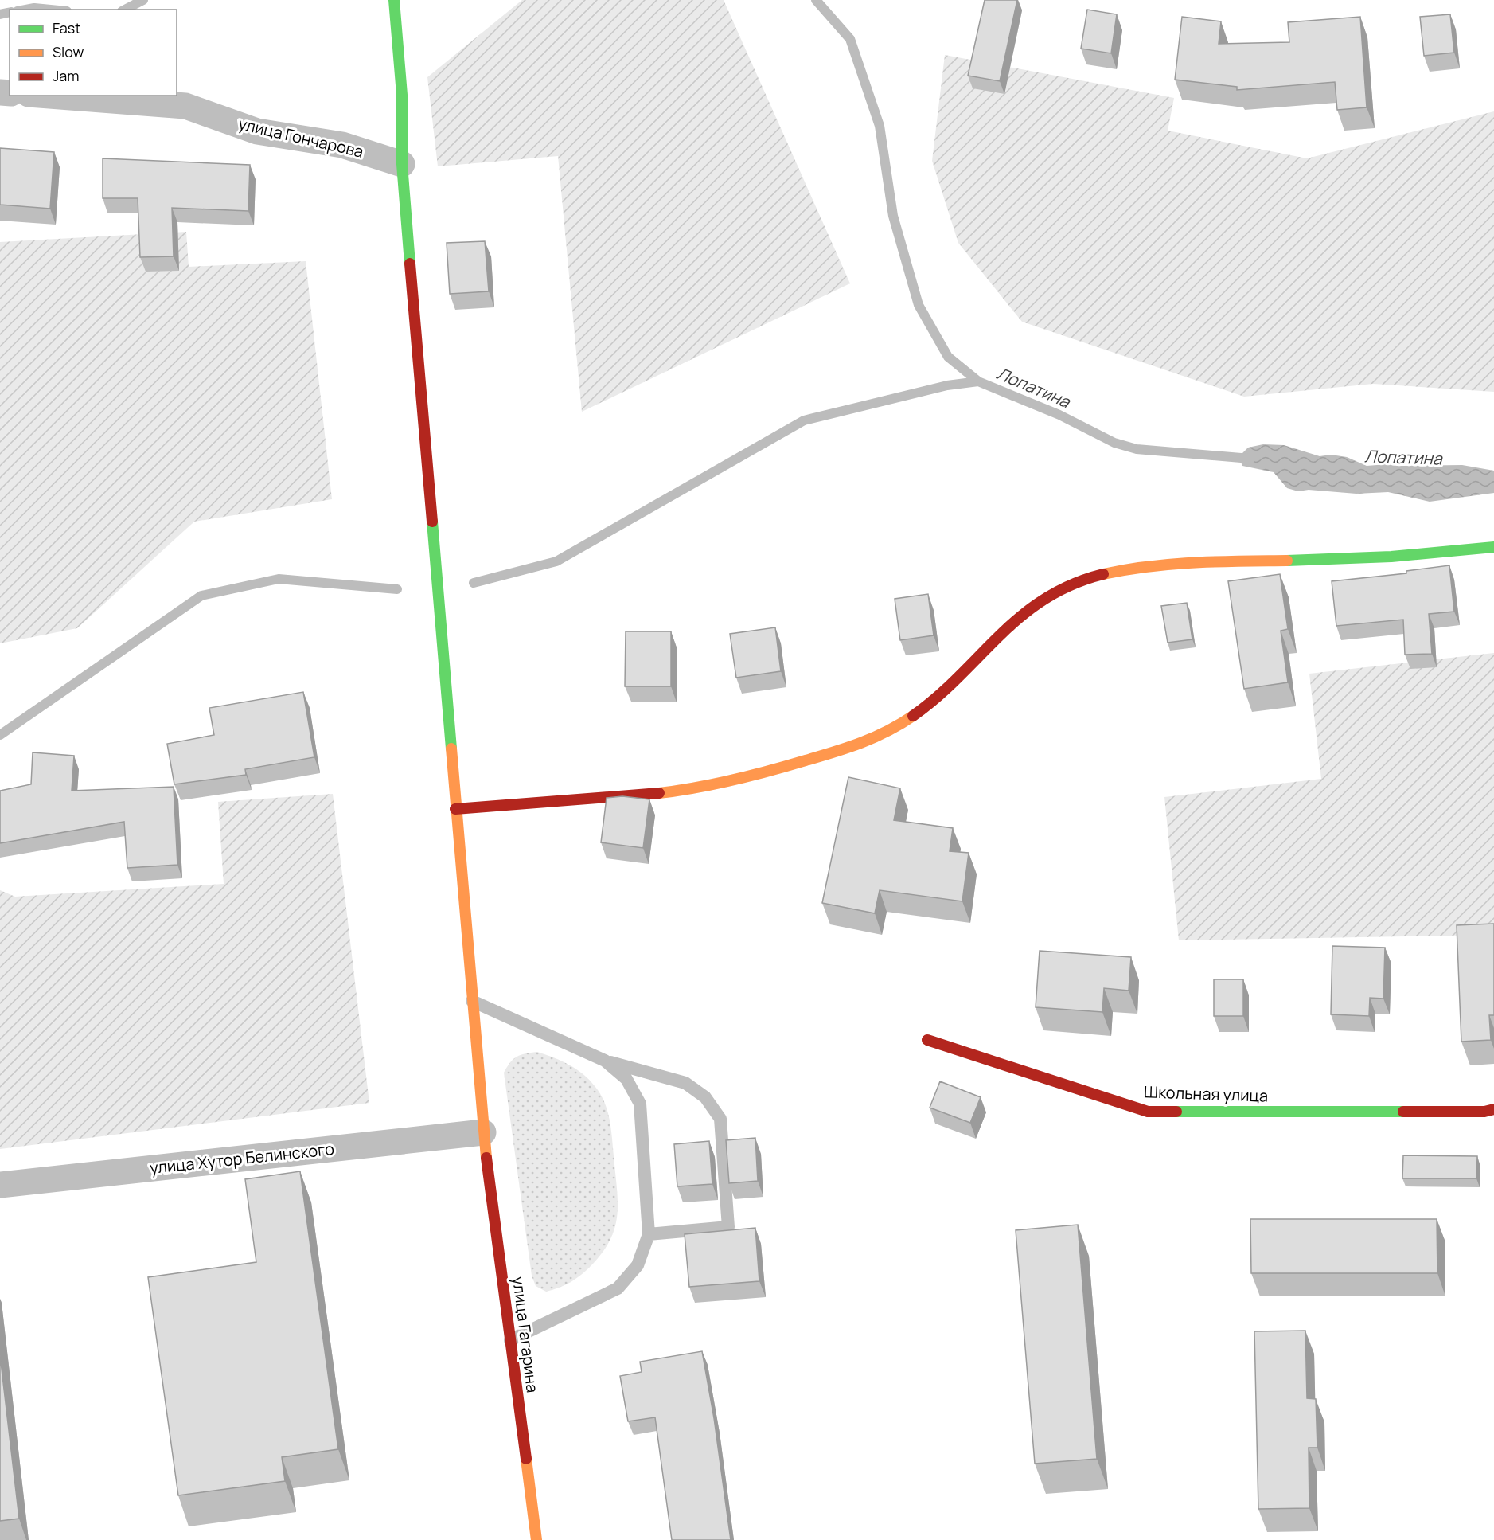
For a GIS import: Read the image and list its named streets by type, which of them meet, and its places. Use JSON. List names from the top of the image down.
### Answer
{
  "streets": {
    "street": [
      "улица Гончарова",
      "Школьная улица",
      "улица Хутор Белинского",
      "улица Гагарина"
    ]
  },
  "crossings": [
    ["улица Гончарова", "улица Гагарина"],
    ["улица Хутор Белинского", "улица Гагарина"]
  ],
  "water": ["Лопатина"],
  "legend": ["Fast", "Slow", "Jam"]
}
